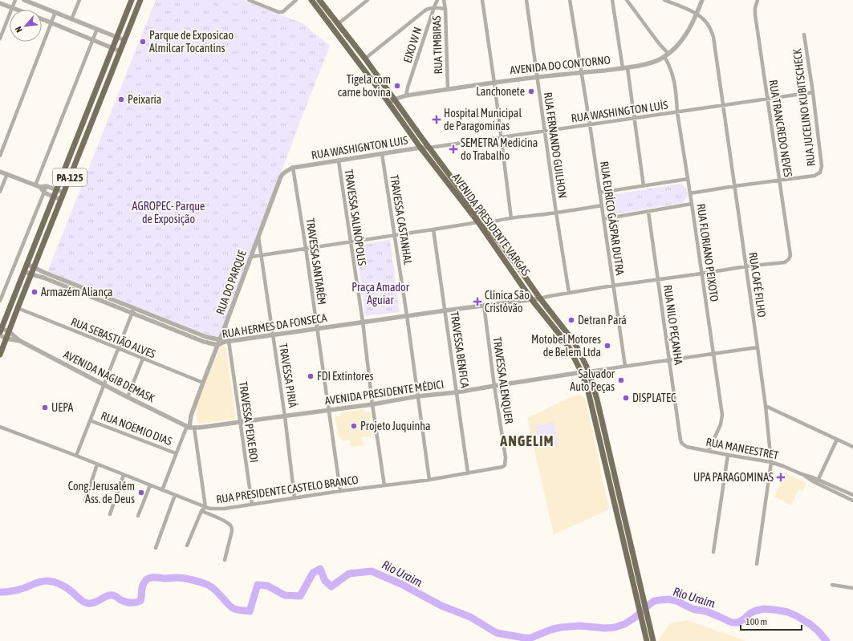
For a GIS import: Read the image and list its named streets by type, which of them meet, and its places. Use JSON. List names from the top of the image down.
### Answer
{
  "streets": {
    "main road": ["PA-125", "AVENIDA PRESIDENTE VARGAS"],
    "street": [
      "EIXO W N",
      "RUA TIMBIRAS",
      "AVENIDA DO CONTORNO",
      "RUA JUCELINO KUBITSCHECK",
      "RUA WASHINGTON LUÍS",
      "RUA TRANCREDO NEVES",
      "RUA FERNANDO GUILHON",
      "RUA WASHIGNTON LUIS",
      "TRAVESSA SALINÓPOLIS",
      "RUA EURÍCO GÁSPAR DUTRA",
      "TRAVESSA CASTANHAL",
      "RUA FLORIANO PEIXOTO",
      "TRAVESSA SANTARÉM",
      "RUA DO PARQUE",
      "RUA CAFÉ FILHO",
      "RUA NILO PEÇANHA",
      "RUA HERMES DA FONSECA",
      "RUA SEBASTIÃO ALVES",
      "TRAVESSA BENFICA",
      "TRAVESSA PIRIÁ",
      "AVENIDA NAGIB DEMASK",
      "TRAVESSA ALENQUER",
      "AVENIDA PRESIDENTE MÉDICI",
      "TRAVESSA PEIXE BOI",
      "RUA NOEMIO DIAS",
      "RUA MANEESTRET",
      "RUA PRESIDENTE CASTELO BRANCO"
    ]
  },
  "crossings": [
    ["EIXO W N", "AVENIDA DO CONTORNO"],
    ["RUA TIMBIRAS", "AVENIDA DO CONTORNO"],
    ["AVENIDA DO CONTORNO", "RUA FERNANDO GUILHON"],
    ["AVENIDA DO CONTORNO", "RUA EURÍCO GÁSPAR DUTRA"],
    ["AVENIDA DO CONTORNO", "AVENIDA PRESIDENTE VARGAS"],
    ["AVENIDA DO CONTORNO", "RUA FLORIANO PEIXOTO"],
    ["AVENIDA DO CONTORNO", "RUA CAFÉ FILHO"],
    ["RUA JUCELINO KUBITSCHECK", "RUA WASHINGTON LUÍS"],
    ["RUA JUCELINO KUBITSCHECK", "RUA TRANCREDO NEVES"],
    ["RUA WASHINGTON LUÍS", "RUA TRANCREDO NEVES"],
    ["RUA WASHINGTON LUÍS", "RUA FERNANDO GUILHON"],
    ["RUA WASHINGTON LUÍS", "RUA WASHIGNTON LUIS"],
    ["RUA WASHINGTON LUÍS", "RUA EURÍCO GÁSPAR DUTRA"],
    ["RUA WASHINGTON LUÍS", "AVENIDA PRESIDENTE VARGAS"],
    ["RUA WASHINGTON LUÍS", "RUA FLORIANO PEIXOTO"],
    ["RUA WASHINGTON LUÍS", "RUA CAFÉ FILHO"],
    ["RUA TRANCREDO NEVES", "RUA CAFÉ FILHO"],
    ["RUA WASHIGNTON LUIS", "TRAVESSA SALINÓPOLIS"],
    ["RUA WASHIGNTON LUIS", "TRAVESSA CASTANHAL"],
    ["RUA WASHIGNTON LUIS", "AVENIDA PRESIDENTE VARGAS"],
    ["RUA WASHIGNTON LUIS", "TRAVESSA SANTARÉM"],
    ["RUA WASHIGNTON LUIS", "RUA DO PARQUE"],
    ["PA-125", "RUA HERMES DA FONSECA"],
    ["PA-125", "RUA SEBASTIÃO ALVES"],
    ["PA-125", "AVENIDA NAGIB DEMASK"],
    ["TRAVESSA SALINÓPOLIS", "RUA HERMES DA FONSECA"],
    ["TRAVESSA SALINÓPOLIS", "AVENIDA PRESIDENTE MÉDICI"],
    ["TRAVESSA SALINÓPOLIS", "RUA PRESIDENTE CASTELO BRANCO"],
    ["TRAVESSA CASTANHAL", "RUA HERMES DA FONSECA"],
    ["TRAVESSA CASTANHAL", "AVENIDA PRESIDENTE MÉDICI"],
    ["TRAVESSA CASTANHAL", "RUA PRESIDENTE CASTELO BRANCO"],
    ["AVENIDA PRESIDENTE VARGAS", "RUA HERMES DA FONSECA"],
    ["AVENIDA PRESIDENTE VARGAS", "AVENIDA PRESIDENTE MÉDICI"],
    ["RUA FLORIANO PEIXOTO", "RUA MANEESTRET"],
    ["TRAVESSA SANTARÉM", "RUA DO PARQUE"],
    ["TRAVESSA SANTARÉM", "RUA HERMES DA FONSECA"],
    ["TRAVESSA SANTARÉM", "AVENIDA PRESIDENTE MÉDICI"],
    ["TRAVESSA SANTARÉM", "RUA PRESIDENTE CASTELO BRANCO"],
    ["RUA DO PARQUE", "RUA HERMES DA FONSECA"],
    ["RUA DO PARQUE", "RUA SEBASTIÃO ALVES"],
    ["RUA DO PARQUE", "TRAVESSA PIRIÁ"],
    ["RUA DO PARQUE", "AVENIDA NAGIB DEMASK"],
    ["RUA DO PARQUE", "AVENIDA PRESIDENTE MÉDICI"],
    ["RUA DO PARQUE", "TRAVESSA PEIXE BOI"],
    ["RUA CAFÉ FILHO", "RUA MANEESTRET"],
    ["RUA NILO PEÇANHA", "RUA MANEESTRET"],
    ["RUA HERMES DA FONSECA", "TRAVESSA BENFICA"],
    ["RUA HERMES DA FONSECA", "TRAVESSA PIRIÁ"],
    ["RUA HERMES DA FONSECA", "TRAVESSA ALENQUER"],
    ["RUA HERMES DA FONSECA", "TRAVESSA PEIXE BOI"],
    ["TRAVESSA BENFICA", "AVENIDA PRESIDENTE MÉDICI"],
    ["TRAVESSA BENFICA", "RUA PRESIDENTE CASTELO BRANCO"],
    ["TRAVESSA PIRIÁ", "AVENIDA PRESIDENTE MÉDICI"],
    ["TRAVESSA PIRIÁ", "RUA PRESIDENTE CASTELO BRANCO"],
    ["AVENIDA NAGIB DEMASK", "AVENIDA PRESIDENTE MÉDICI"],
    ["TRAVESSA ALENQUER", "AVENIDA PRESIDENTE MÉDICI"],
    ["TRAVESSA ALENQUER", "RUA PRESIDENTE CASTELO BRANCO"],
    ["AVENIDA PRESIDENTE MÉDICI", "TRAVESSA PEIXE BOI"],
    ["TRAVESSA PEIXE BOI", "RUA PRESIDENTE CASTELO BRANCO"]
  ],
  "districts": ["ANGELIM"],
  "water": ["Rio Uraim"],
  "parks": ["AGROPEC- Parque de Exposição", "Praça Amador Aguiar"],
  "places": {
    "other": [
      "Parque de Exposicao Almilcar Tocantins",
      "Tigela com carne bovina",
      "Lanchonete",
      "Peixaria",
      "Armazém Aliança",
      "Detran Pará",
      "Motobel Motores de Belem Ltda",
      "FDI Extintores",
      "Salvador Auto Peças",
      "DISPLATEC",
      "UEPA",
      "Projeto Juquinha",
      "Cong. Jerusalém Ass. de Deus"
    ],
    "health": [
      "Hospital Municipal de Paragominas",
      "SEMETRA Medicina do Trabalho",
      "Clínica São Cristóvão",
      "UPA PARAGOMINAS"
    ]
  },
  "scale_bar": "100 m",
  "north": "bottom left"
}
